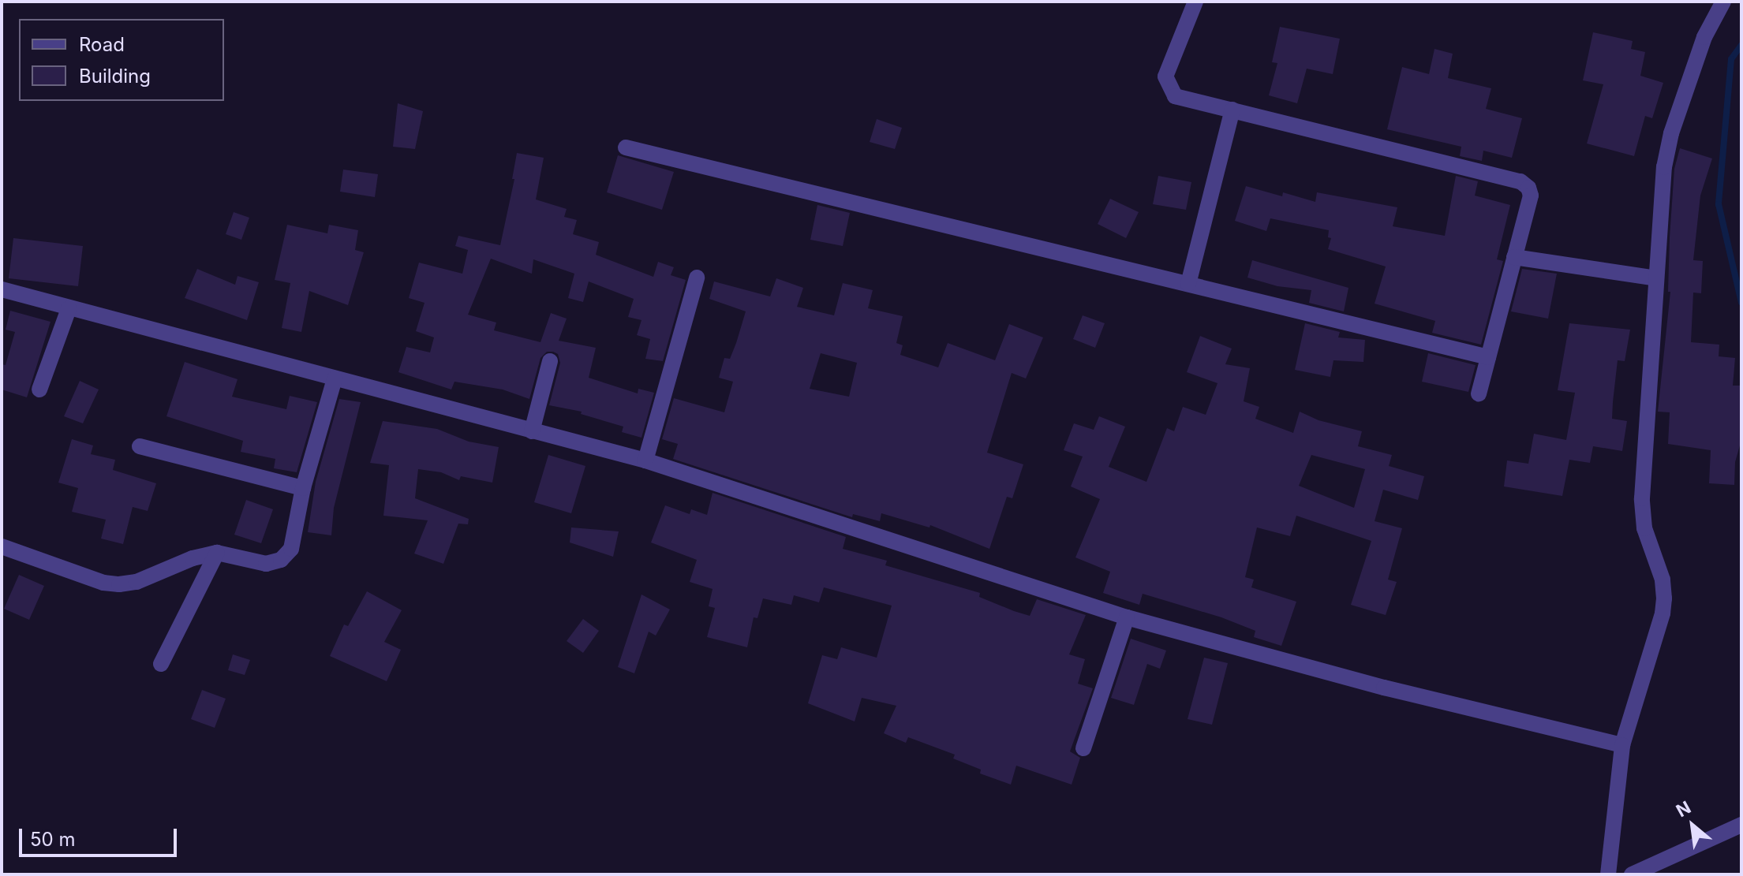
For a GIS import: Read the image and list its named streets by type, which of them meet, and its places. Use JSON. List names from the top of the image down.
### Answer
{
  "legend": ["Road", "Building"],
  "scale_bar": "50 m",
  "north": "top left"
}
